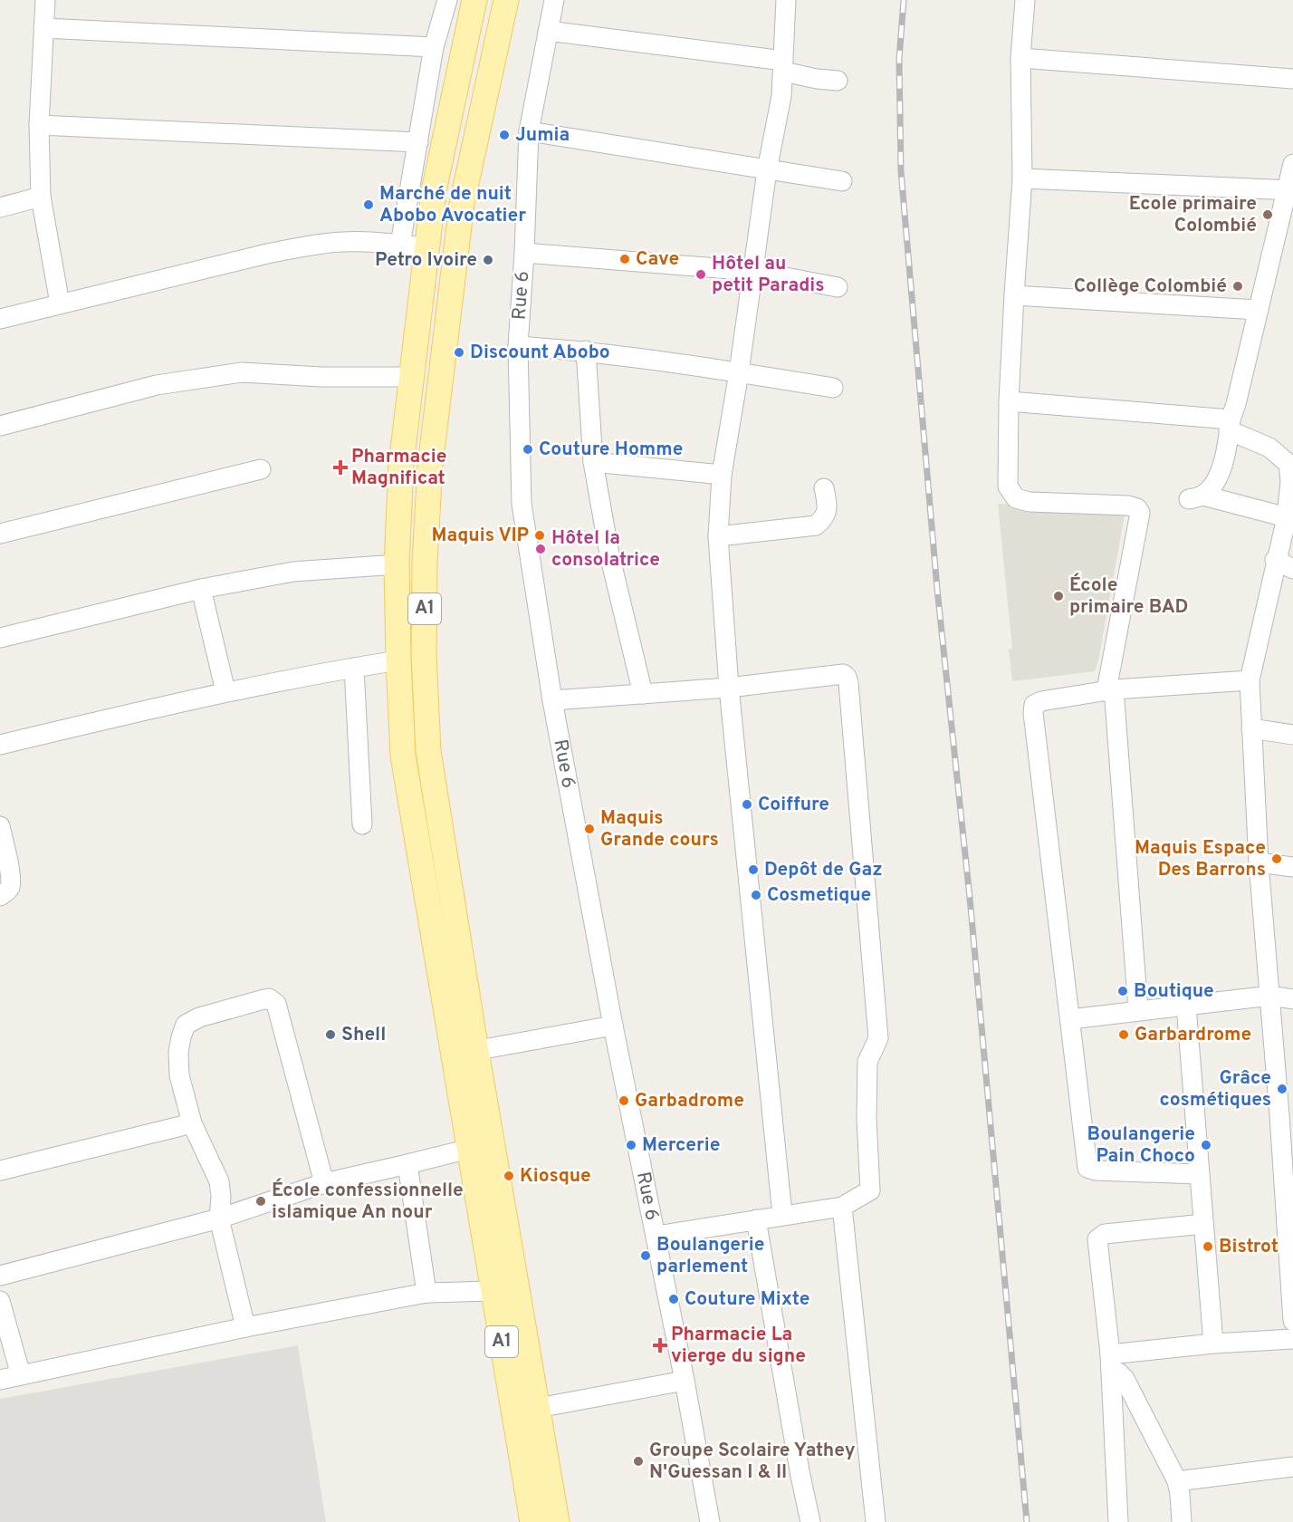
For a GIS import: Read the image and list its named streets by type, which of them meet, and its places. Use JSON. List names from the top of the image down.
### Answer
{
  "streets": {
    "main road": ["A1"],
    "street": ["Rue 6"]
  },
  "places": {
    "other": [
      "Jumia",
      "Marché de nuit Abobo Avocatier",
      "Ecole primaire Colombié",
      "Cave",
      "Petro Ivoire",
      "Hôtel au petit Paradis",
      "Collège Colombié",
      "Discount Abobo",
      "Couture Homme",
      "Maquis VIP",
      "Hôtel la consolatrice",
      "École primaire BAD",
      "Coiffure",
      "Maquis Grande cours",
      "Maquis Espace Des Barrons",
      "Depôt de Gaz",
      "Cosmetique",
      "Boutique",
      "Shell",
      "Garbardrome",
      "Grâce cosmétiques",
      "Garbadrome",
      "Mercerie",
      "Boulangerie Pain Choco",
      "Kiosque",
      "École confessionnelle islamique An nour",
      "Bistrot",
      "Boulangerie parlement",
      "Couture Mixte",
      "Groupe Scolaire Yathey N'Guessan I & II"
    ],
    "health": ["Pharmacie Magnificat", "Pharmacie La vierge du signe"]
  }
}
